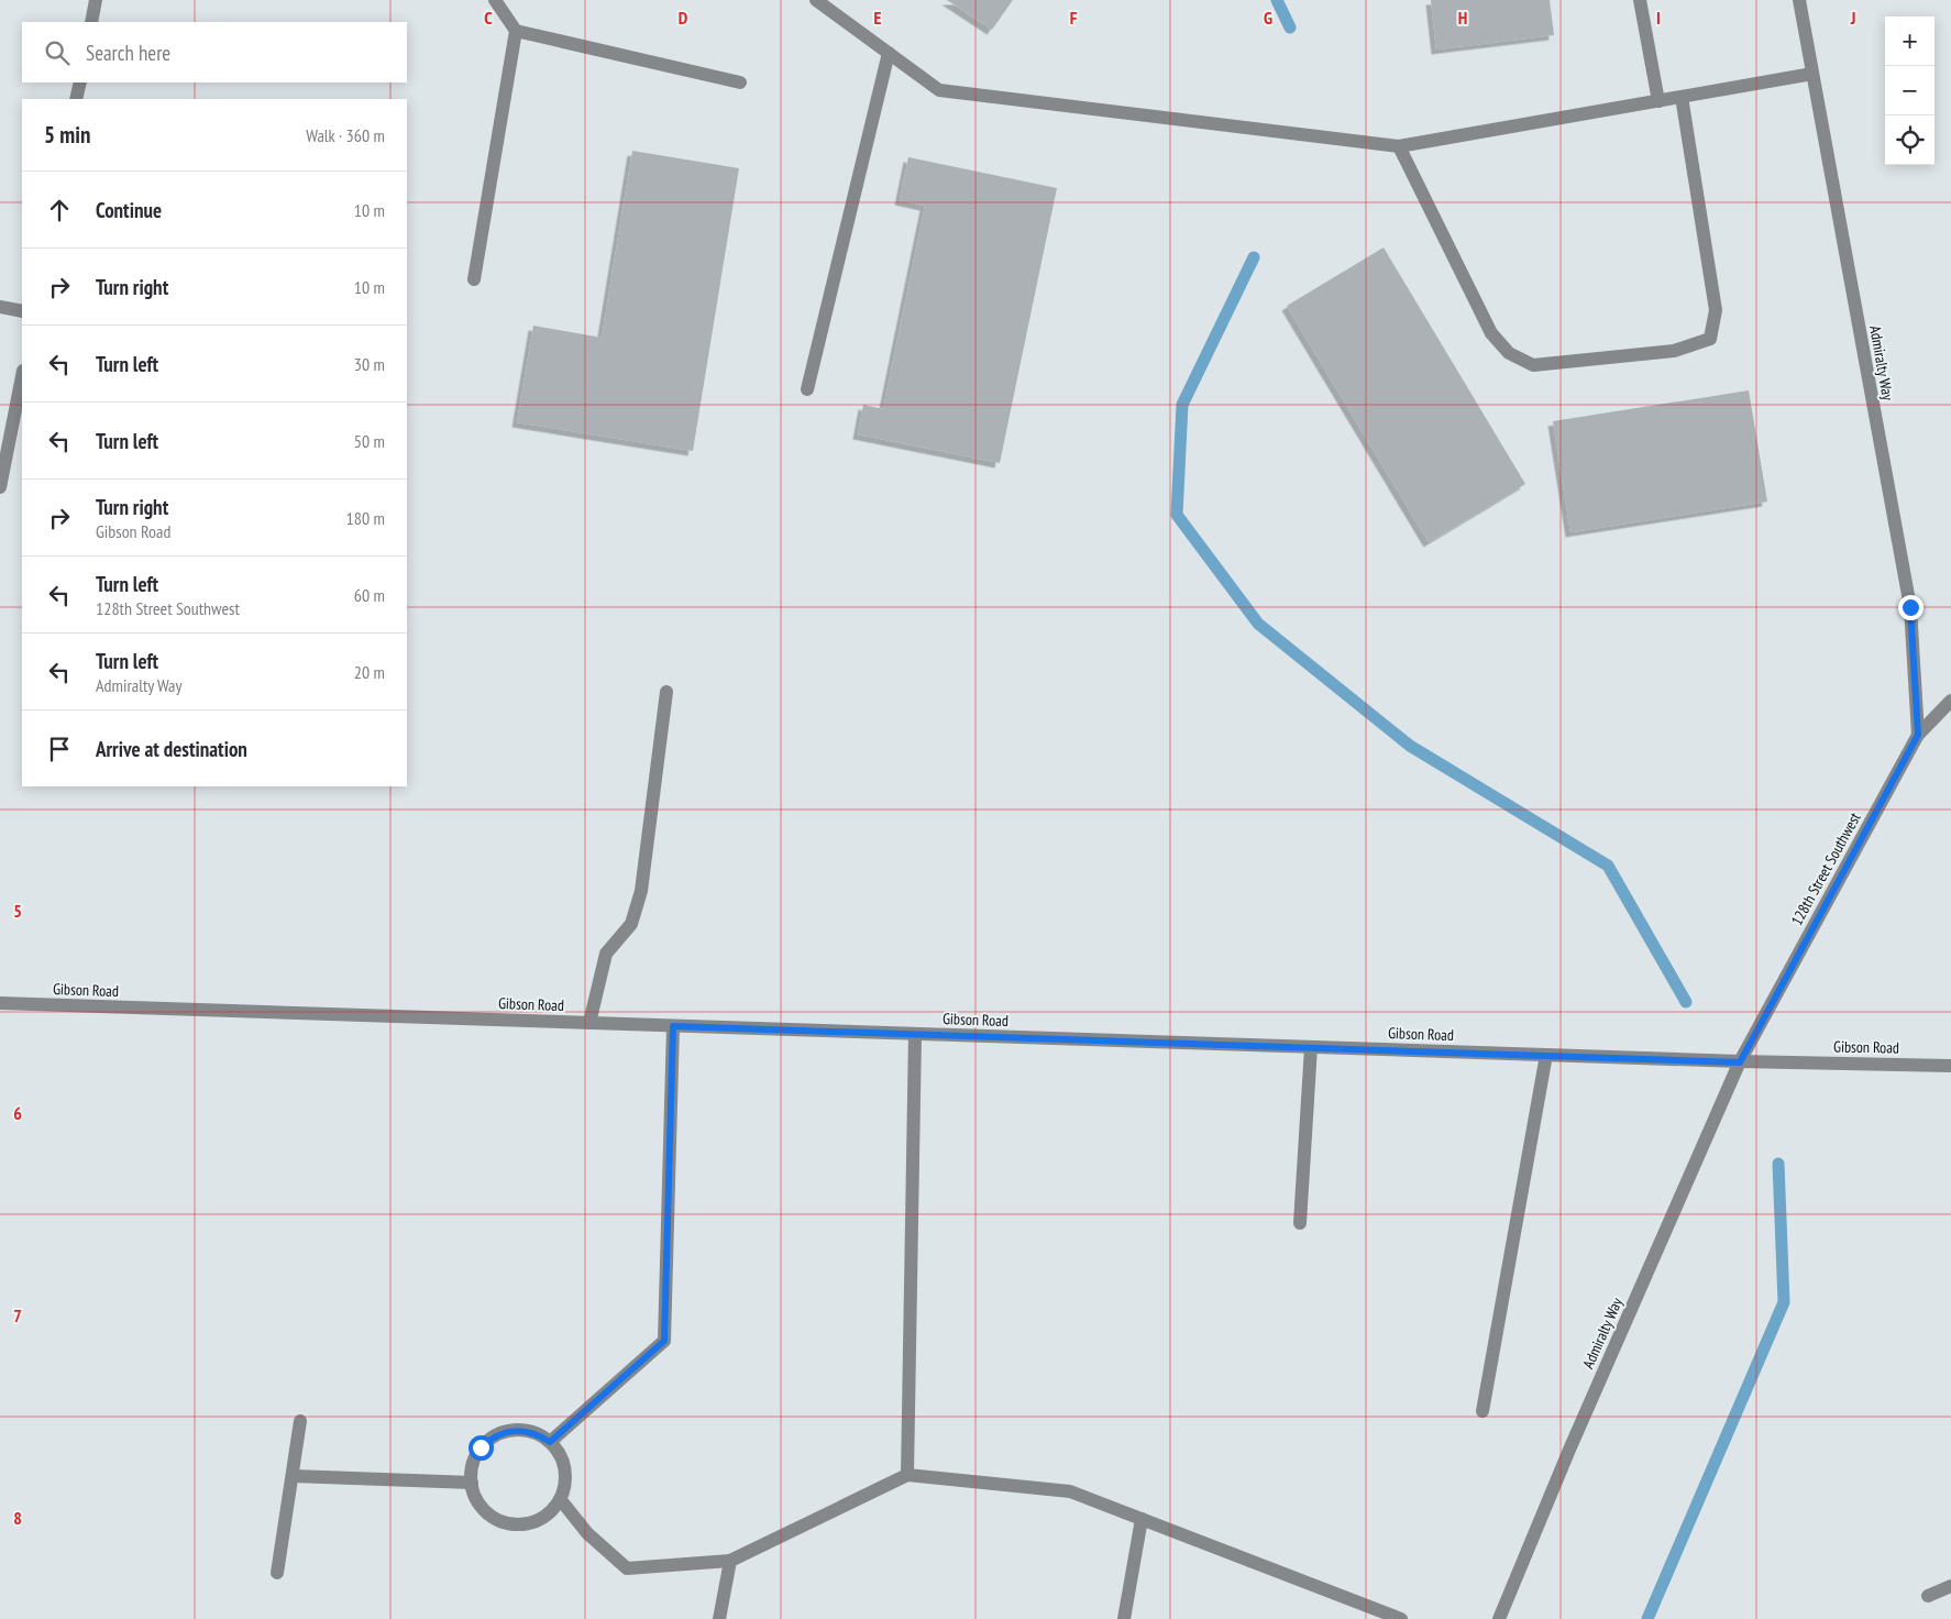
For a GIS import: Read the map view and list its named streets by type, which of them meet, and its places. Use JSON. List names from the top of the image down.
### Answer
{
  "streets": {
    "street": ["Admiralty Way", "128th Street Southwest", "Gibson Road"]
  },
  "crossings": [
    ["Admiralty Way", "128th Street Southwest"],
    ["Admiralty Way", "Gibson Road"],
    ["128th Street Southwest", "Gibson Road"]
  ],
  "page": {
    "map_buttons": ["+", "−"],
    "search": "Search here",
    "heading": ["5 min", "Walk · 360 m"],
    "list": [
      ["Continue", "10 m"],
      ["Turn right", "10 m"],
      ["Turn left", "30 m"],
      ["Turn left", "50 m"],
      ["Turn right", "Gibson Road", "180 m"],
      ["Turn left", "128th Street Southwest", "60 m"],
      ["Turn left", "Admiralty Way", "20 m"],
      "Arrive at destination"
    ]
  },
  "grid": {
    "columns": [
      "C",
      "D",
      "E",
      "F",
      "G",
      "H",
      "I",
      "J"
    ],
    "rows": [
      "5",
      "6",
      "7",
      "8"
    ]
  }
}
